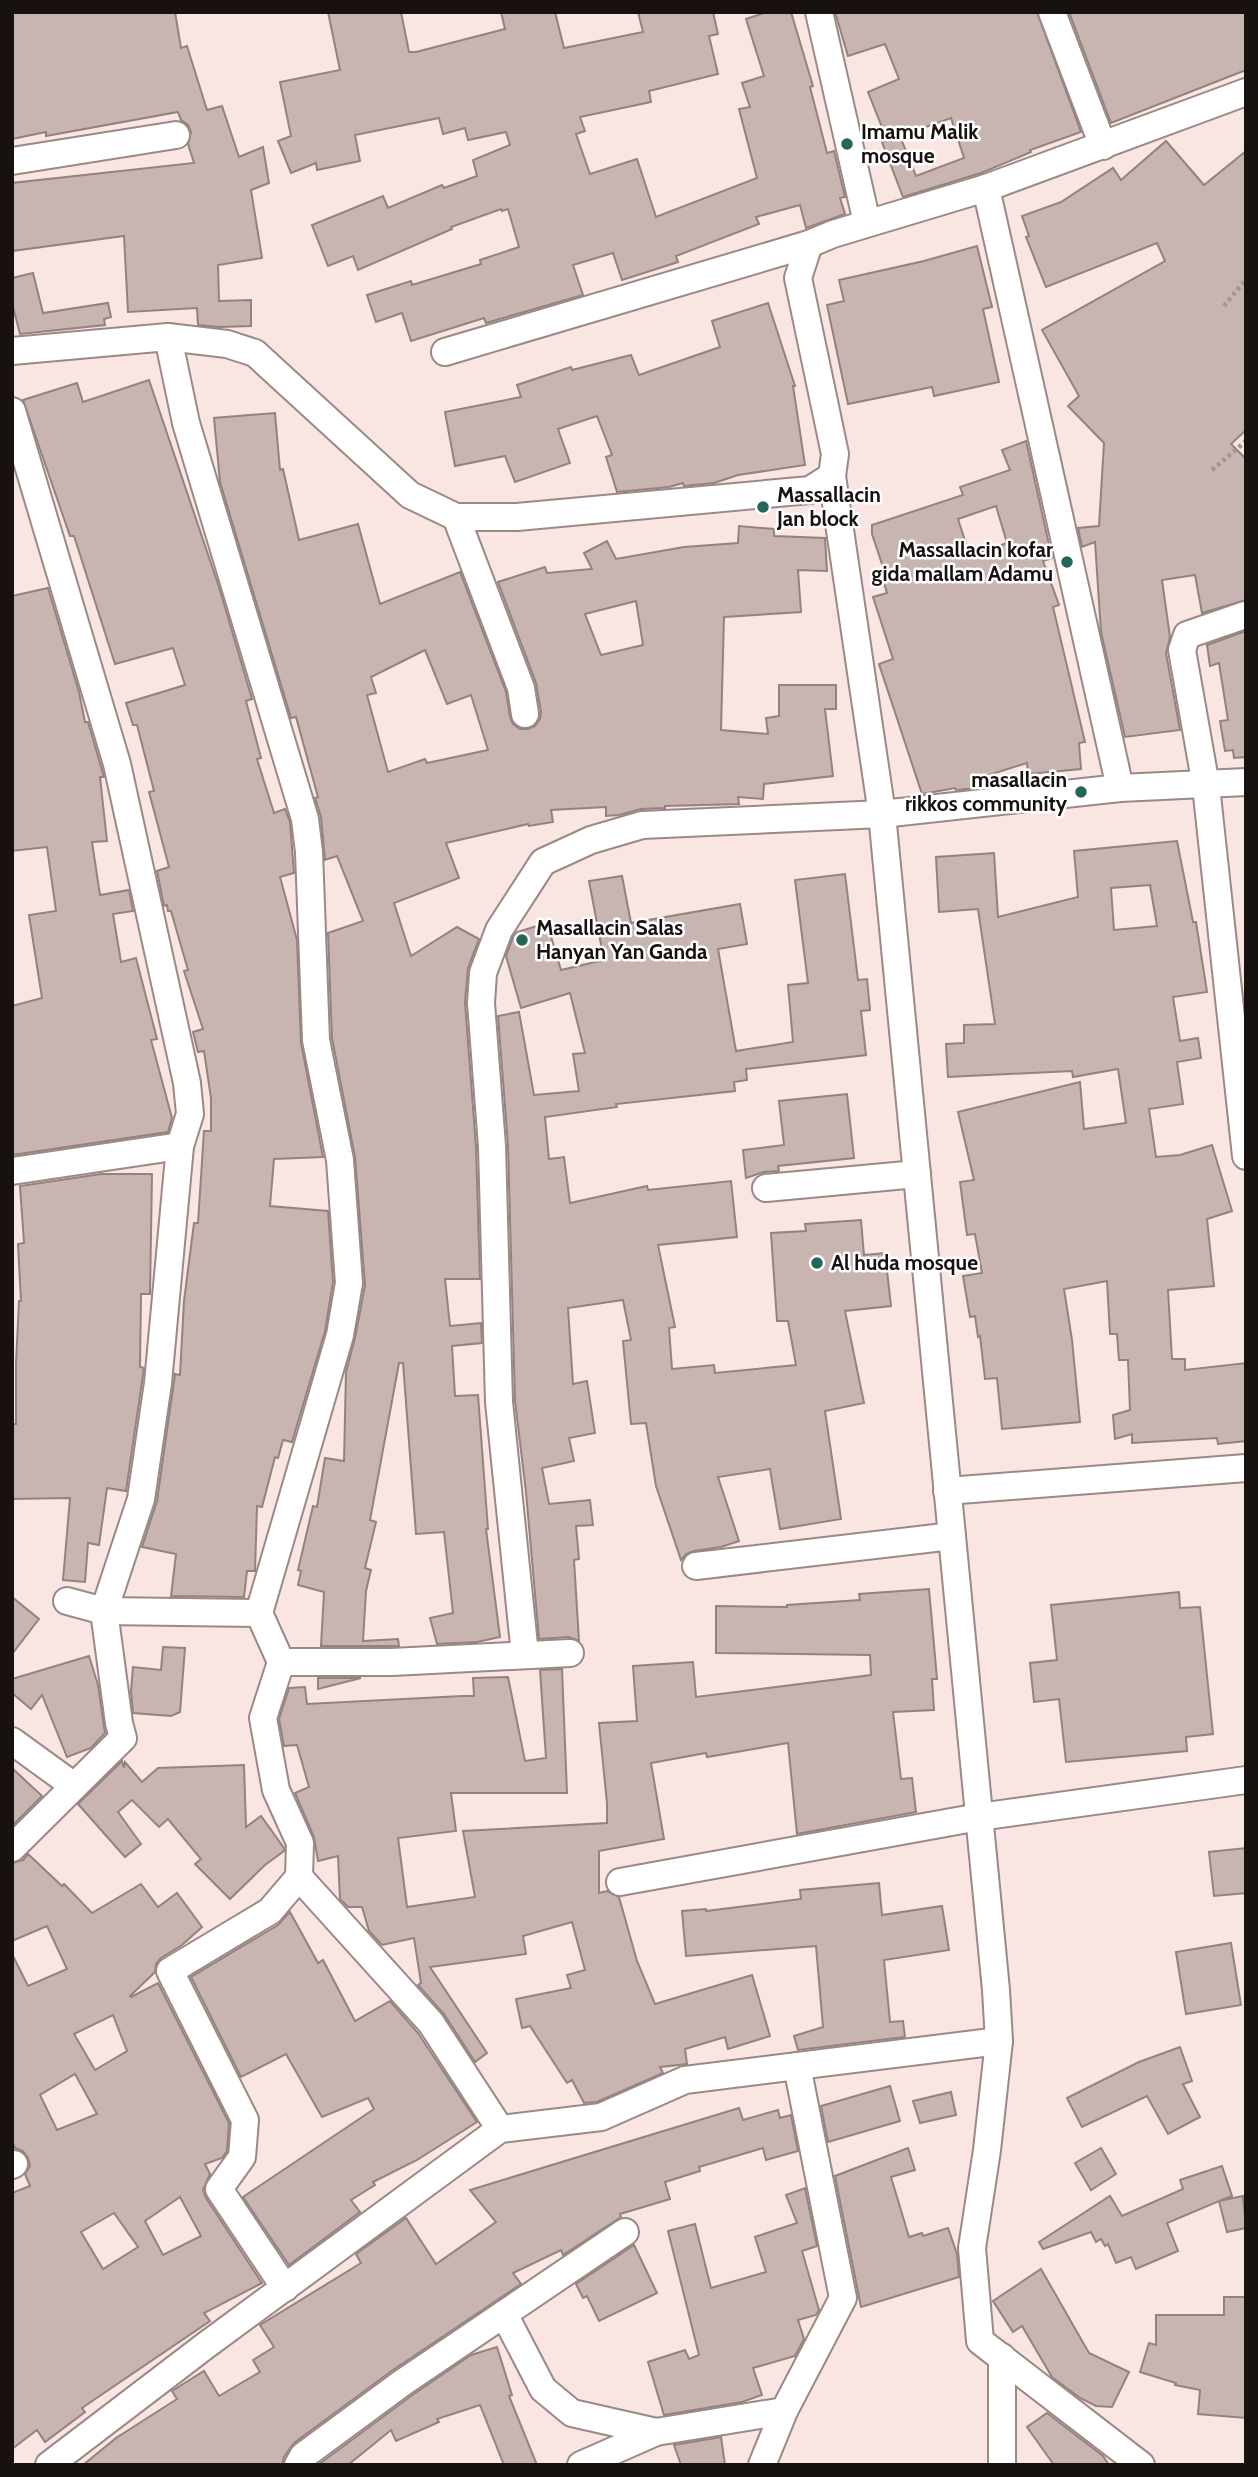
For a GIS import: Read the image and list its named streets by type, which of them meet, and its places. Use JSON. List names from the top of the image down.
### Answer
{
  "places": [
    "Imamu Malik mosque",
    "Massallacin Jan block",
    "Massallacin kofar gida mallam Adamu",
    "masallacin rikkos community",
    "Masallacin Salas Hanyan Yan Ganda",
    "Al huda mosque"
  ]
}
